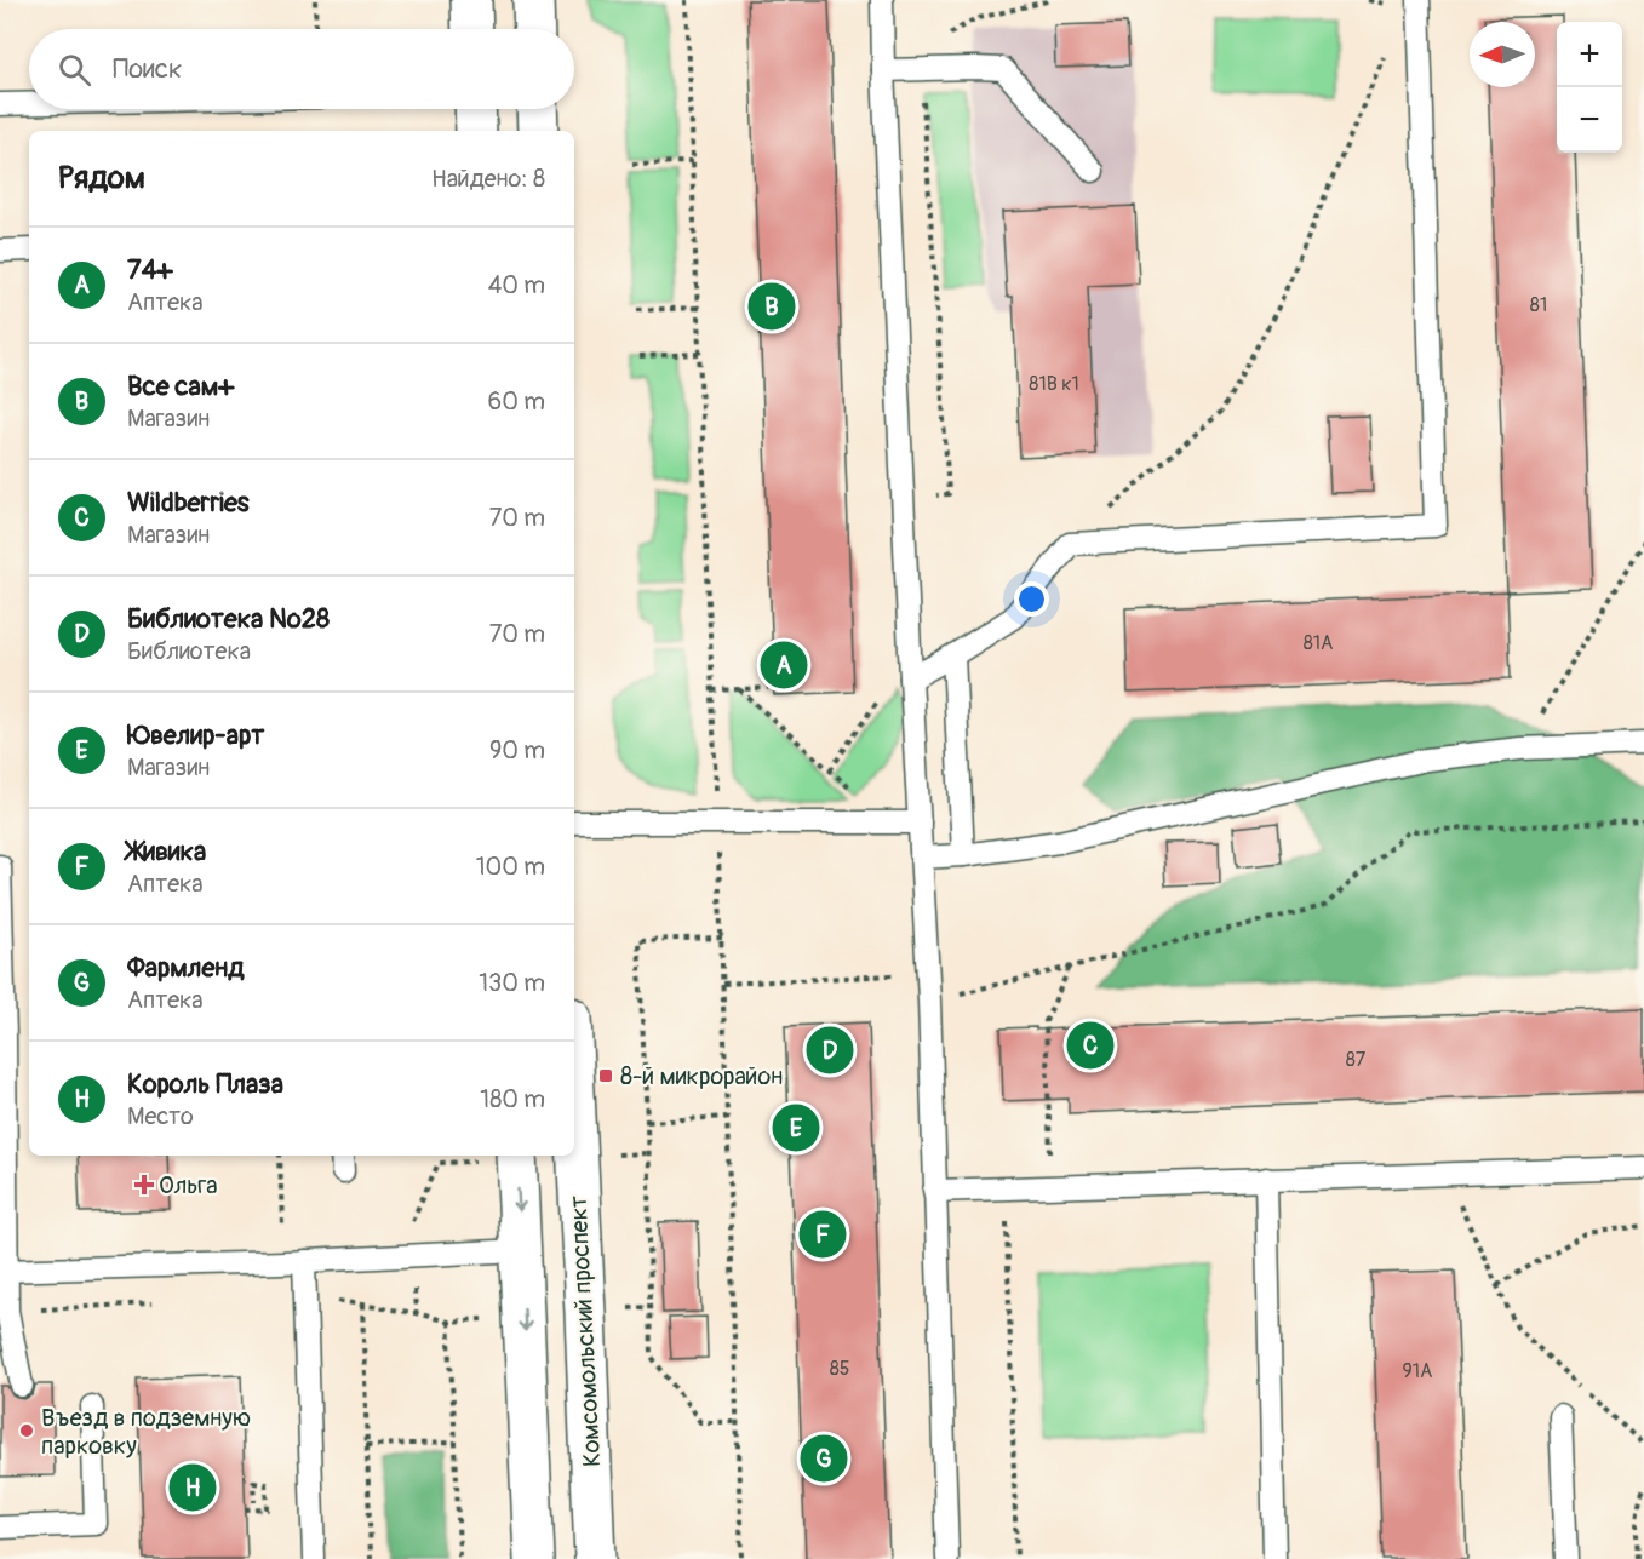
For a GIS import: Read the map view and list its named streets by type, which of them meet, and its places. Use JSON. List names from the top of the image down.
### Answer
{
  "streets": {
    "main road": ["Комсомольский проспект"]
  },
  "places": {
    "transit": ["8-й микрорайон"],
    "health": ["Ольга"],
    "other": ["Въезд в подземную парковку"]
  },
  "house_numbers": [
    "81",
    "81В к1",
    "81А",
    "87",
    "85",
    "91А"
  ],
  "north": "left",
  "page": {
    "map_buttons": ["+", "−"],
    "search": "Поиск",
    "heading": ["Рядом", "Найдено: 8"],
    "list": [
      {
        "mark": "A",
        "name": "74+",
        "note": "Аптека",
        "value": "40 m"
      },
      {
        "mark": "B",
        "name": "Все сам+",
        "note": "Магазин",
        "value": "60 m"
      },
      {
        "mark": "C",
        "name": "Wildberries",
        "note": "Магазин",
        "value": "70 m"
      },
      {
        "mark": "D",
        "name": "Библиотека №28",
        "note": "Библиотека",
        "value": "70 m"
      },
      {
        "mark": "E",
        "name": "Ювелир-арт",
        "note": "Магазин",
        "value": "90 m"
      },
      {
        "mark": "F",
        "name": "Живика",
        "note": "Аптека",
        "value": "100 m"
      },
      {
        "mark": "G",
        "name": "Фармленд",
        "note": "Аптека",
        "value": "130 m"
      },
      {
        "mark": "H",
        "name": "Король Плаза",
        "note": "Место",
        "value": "180 m"
      }
    ],
    "pins": [
      "B",
      "A",
      "C",
      "D",
      "E",
      "F",
      "G",
      "H"
    ]
  }
}
